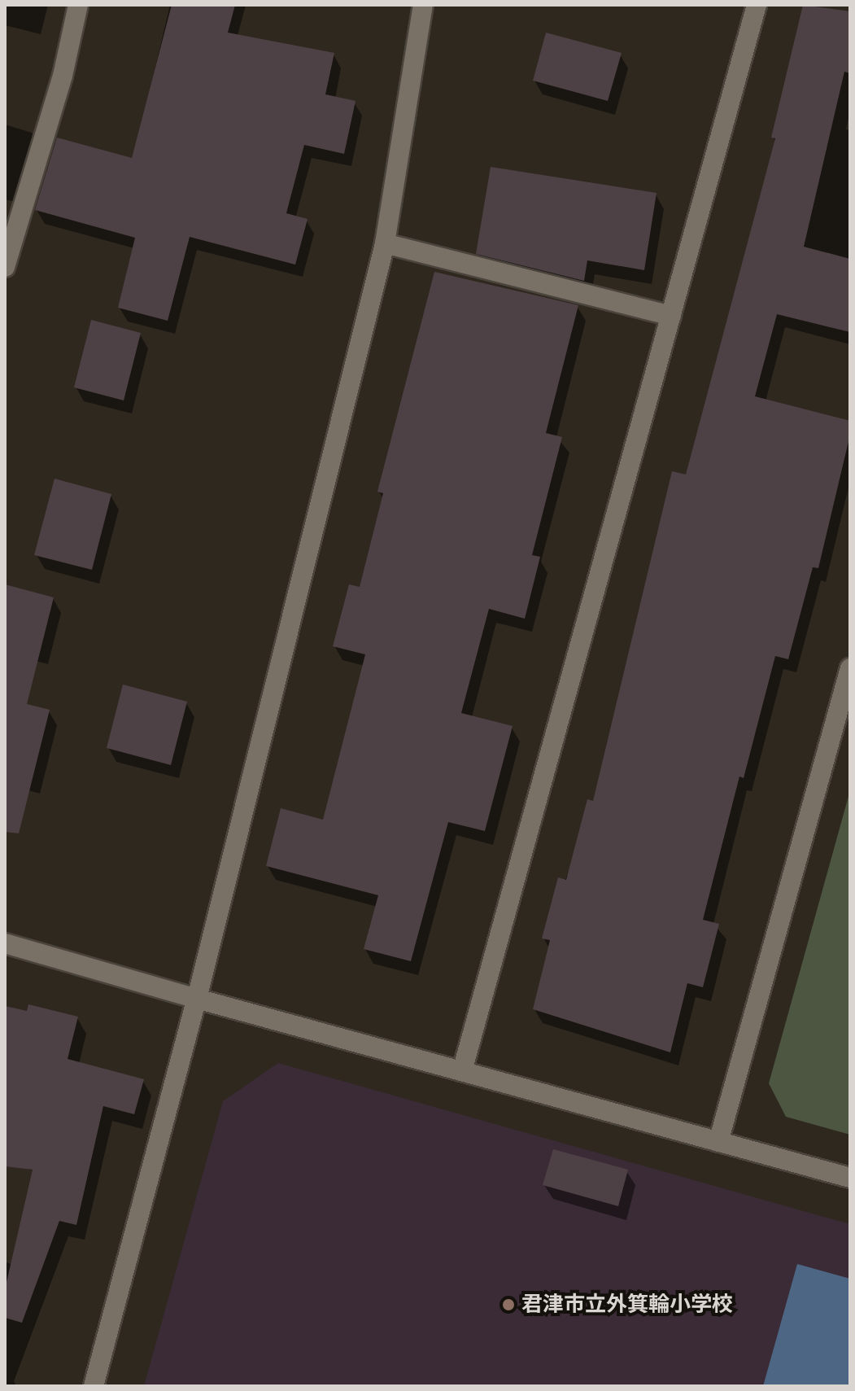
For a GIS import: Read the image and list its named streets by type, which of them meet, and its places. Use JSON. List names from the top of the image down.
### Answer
{
  "places": ["君津市立外箕輪小学校"]
}
